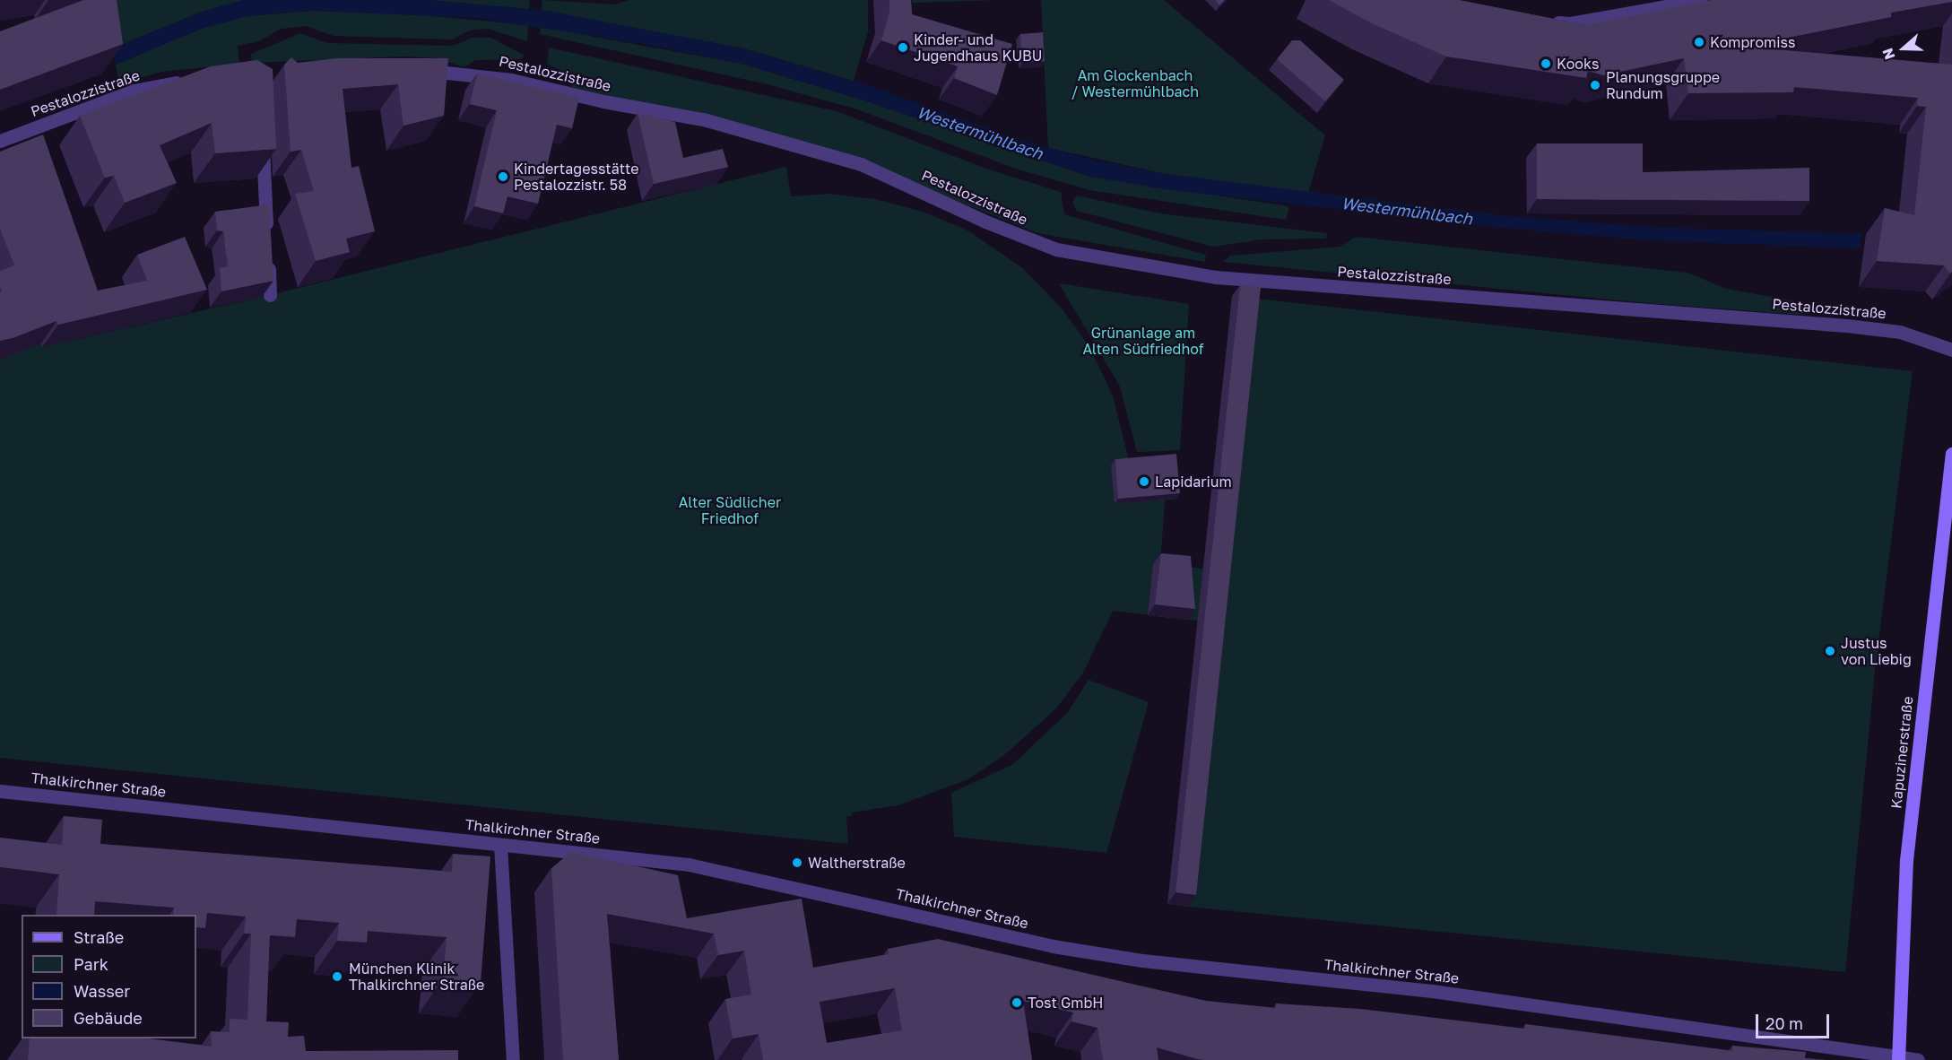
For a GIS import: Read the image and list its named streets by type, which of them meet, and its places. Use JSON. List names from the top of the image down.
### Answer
{
  "streets": {
    "main road": ["Kapuzinerstraße"],
    "street": ["Pestalozzistraße", "Thalkirchner Straße"]
  },
  "crossings": [
    ["Kapuzinerstraße", "Thalkirchner Straße"]
  ],
  "water": ["Westermühlbach"],
  "parks": ["Am Glockenbach / Westermühlbach", "Grünanlage am Alten Südfriedhof", "Alter Südlicher Friedhof"],
  "places": [
    "Kompromiss",
    "Kinder- und Jugendhaus KUBU",
    "Kooks",
    "Planungsgruppe Rundum",
    "Kindertagesstätte Pestalozzistr. 58",
    "Lapidarium",
    "Justus von Liebig",
    "Waltherstraße",
    "München Klinik Thalkirchner Straße",
    "Tost GmbH"
  ],
  "legend": [
    "Straße",
    "Park",
    "Wasser",
    "Gebäude"
  ],
  "scale_bar": "20 m",
  "north": "left"
}
